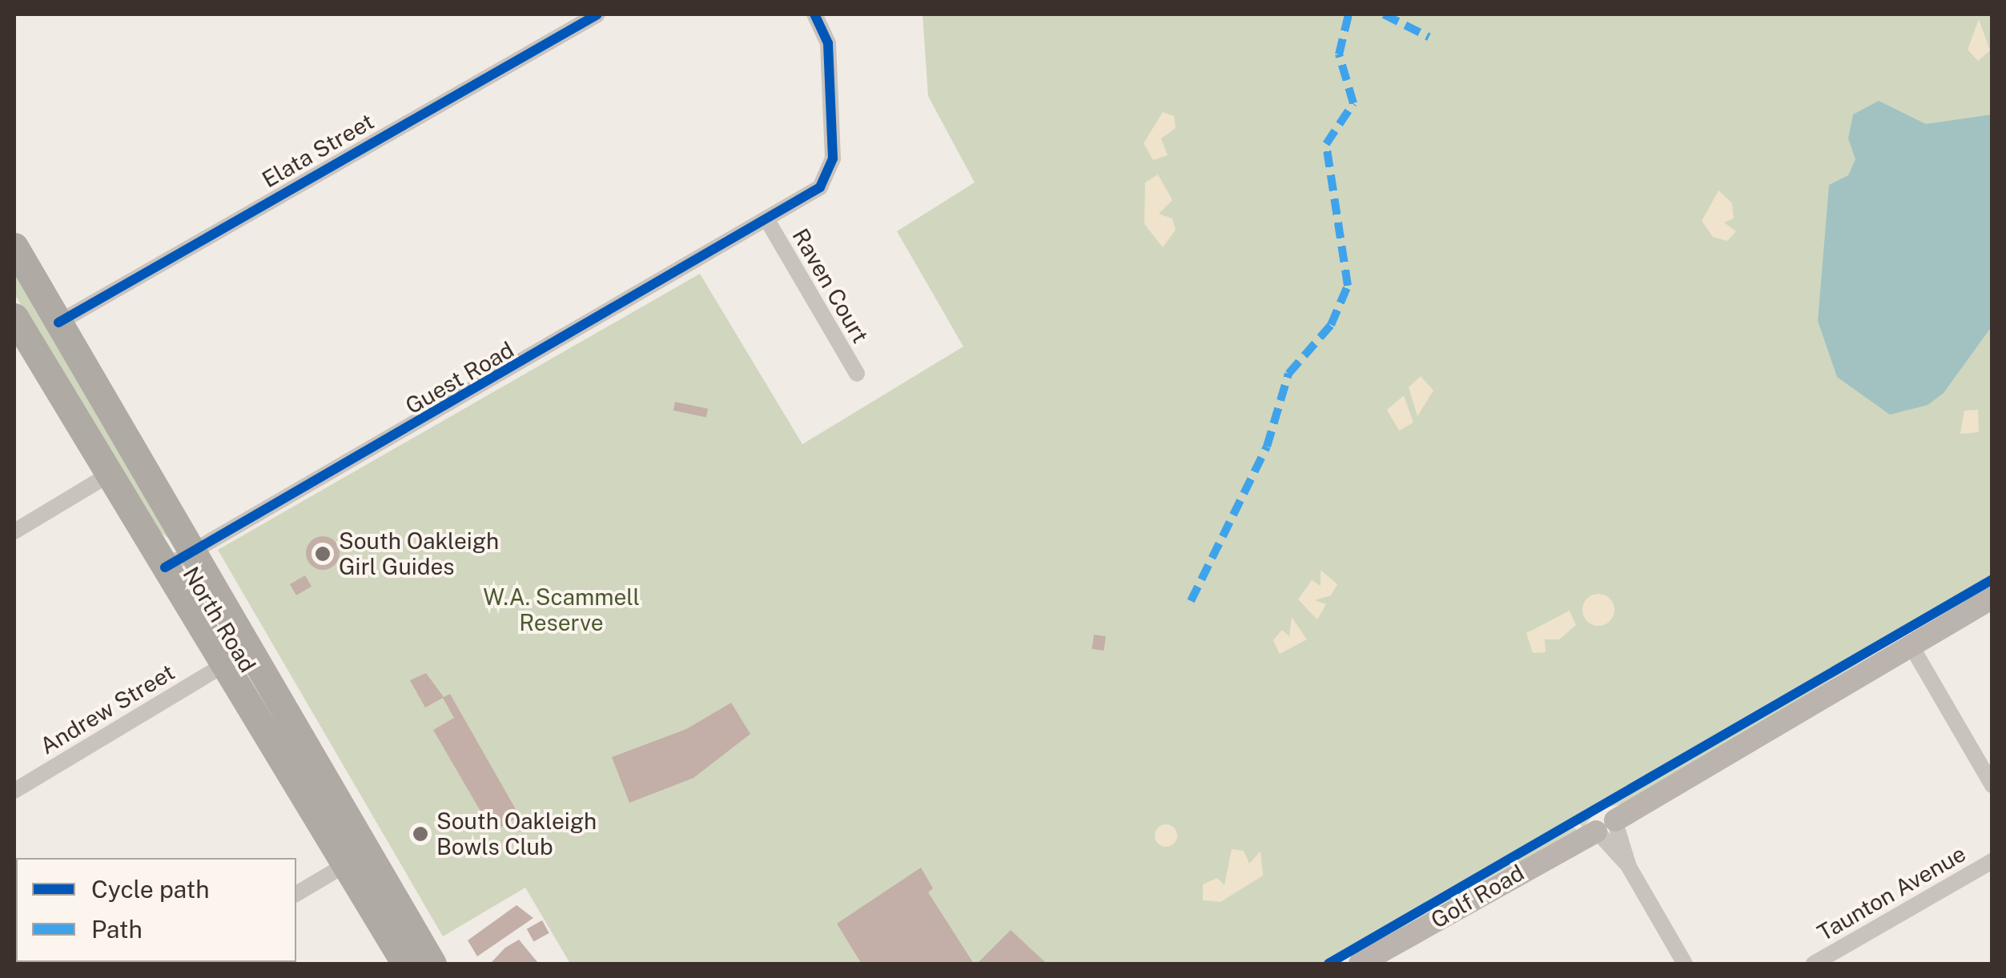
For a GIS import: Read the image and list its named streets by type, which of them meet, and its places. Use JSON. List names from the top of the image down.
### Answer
{
  "streets": {
    "highway": ["North Road"],
    "street": [
      "Elata Street",
      "Raven Court",
      "Guest Road",
      "Andrew Street",
      "Taunton Avenue",
      "Golf Road"
    ]
  },
  "crossings": [
    ["Elata Street", "North Road"],
    ["Raven Court", "Guest Road"],
    ["Guest Road", "North Road"],
    ["North Road", "Andrew Street"]
  ],
  "parks": ["W.A. Scammell Reserve"],
  "places": ["South Oakleigh Girl Guides", "South Oakleigh Bowls Club"],
  "legend": ["Cycle path", "Path"]
}
